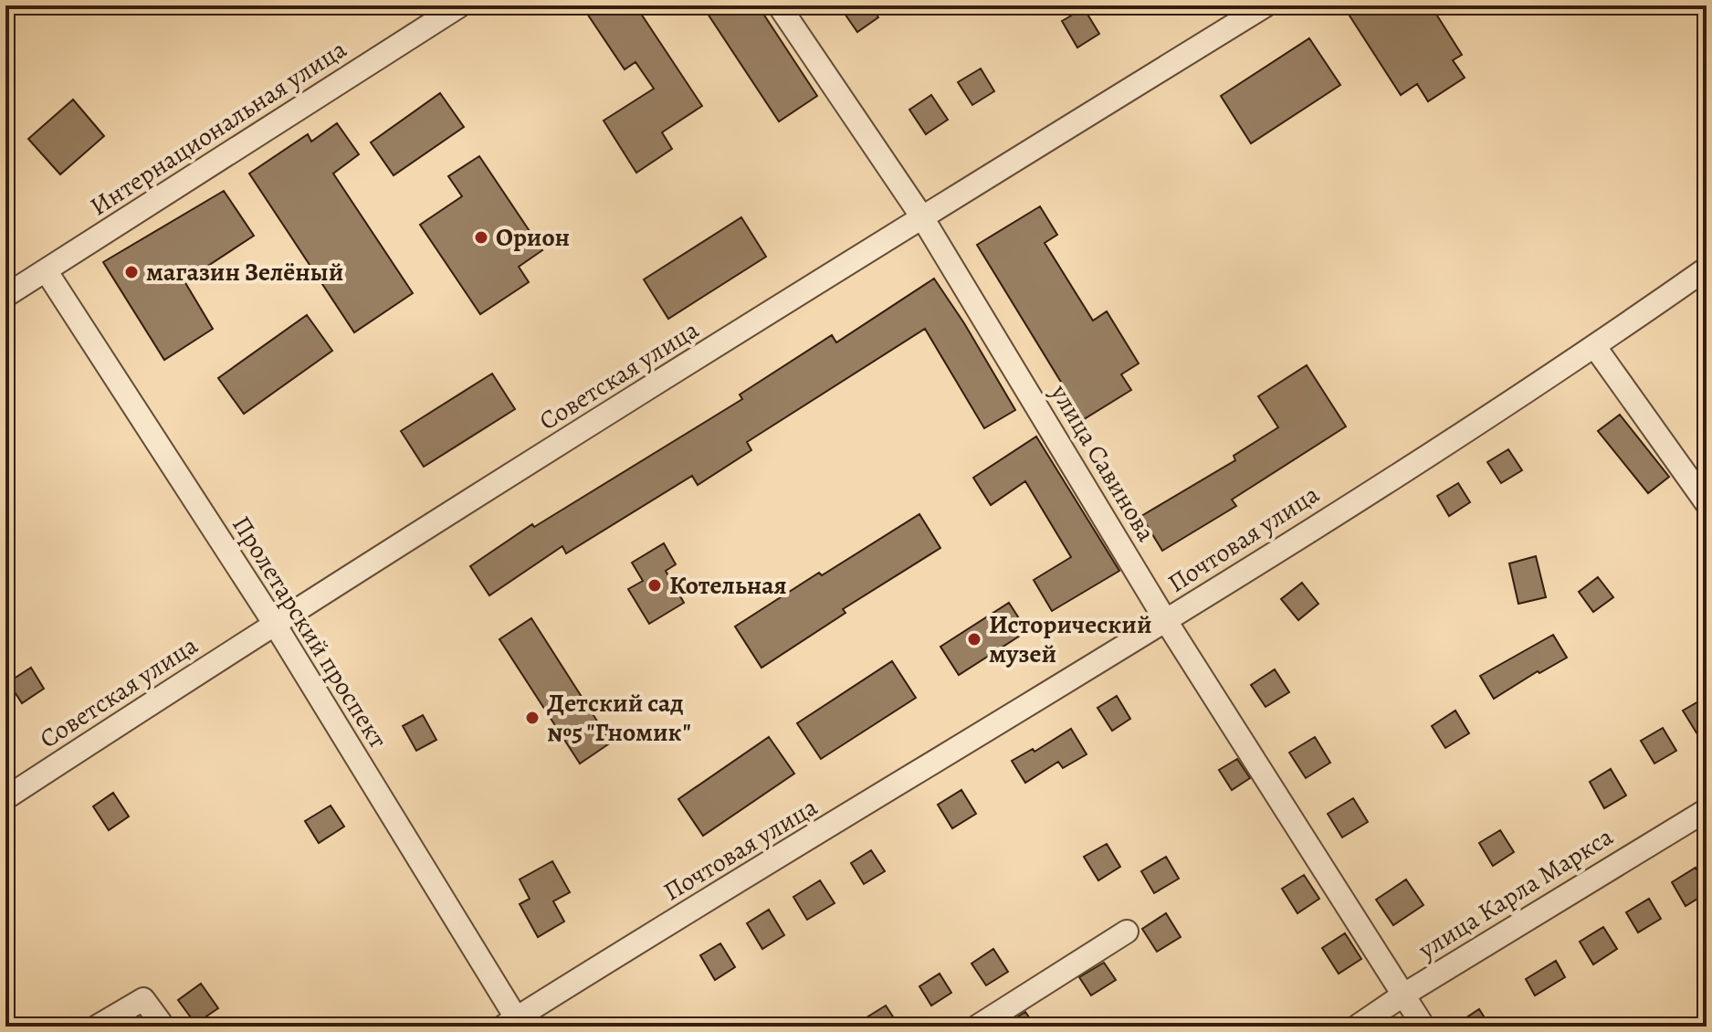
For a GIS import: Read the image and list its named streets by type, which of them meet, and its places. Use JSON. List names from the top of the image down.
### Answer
{
  "streets": {
    "street": [
      "Интернациональная улица",
      "Советская улица",
      "улица Савинова",
      "Почтовая улица",
      "Пролетарский проспект",
      "улица Карла Маркса"
    ]
  },
  "crossings": [
    ["Интернациональная улица", "Пролетарский проспект"],
    ["Советская улица", "улица Савинова"],
    ["Советская улица", "Пролетарский проспект"],
    ["улица Савинова", "Почтовая улица"],
    ["улица Савинова", "улица Карла Маркса"],
    ["Почтовая улица", "Пролетарский проспект"]
  ],
  "places": [
    "Орион",
    "магазин Зелёный",
    "Котельная",
    "Исторический музей",
    "Детский сад №5 \"Гномик\""
  ]
}
